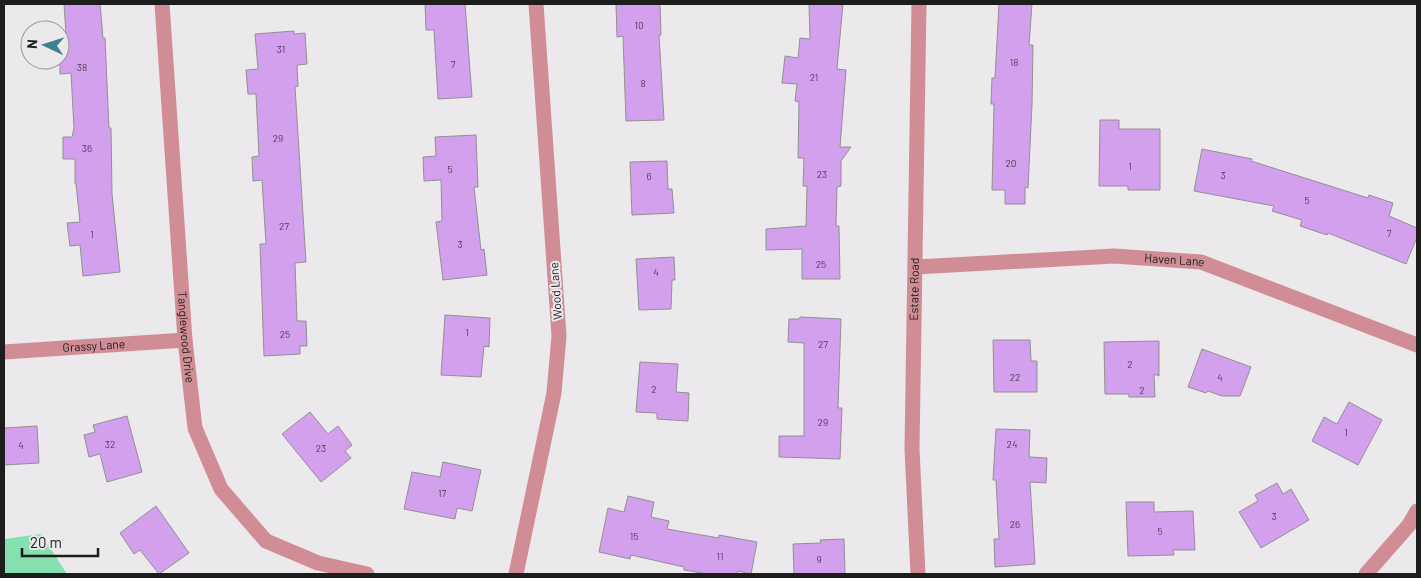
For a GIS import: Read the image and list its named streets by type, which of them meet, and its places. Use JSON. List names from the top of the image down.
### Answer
{
  "streets": {
    "street": [
      "Haven Lane",
      "Estate Road",
      "Wood Lane",
      "Tanglewood Drive",
      "Grassy Lane"
    ]
  },
  "crossings": [
    ["Haven Lane", "Estate Road"],
    ["Tanglewood Drive", "Grassy Lane"]
  ],
  "house_numbers": [
    "10",
    "31",
    "18",
    "7",
    "38",
    "21",
    "8",
    "29",
    "36",
    "20",
    "1",
    "5",
    "23",
    "3",
    "6",
    "5",
    "27",
    "7",
    "1",
    "3",
    "25",
    "4",
    "1",
    "25",
    "27",
    "2",
    "22",
    "4",
    "2",
    "2",
    "29",
    "1",
    "32",
    "24",
    "4",
    "23",
    "17",
    "3",
    "26",
    "5",
    "15",
    "11",
    "9"
  ],
  "scale_bar": "20 m",
  "north": "left"
}
